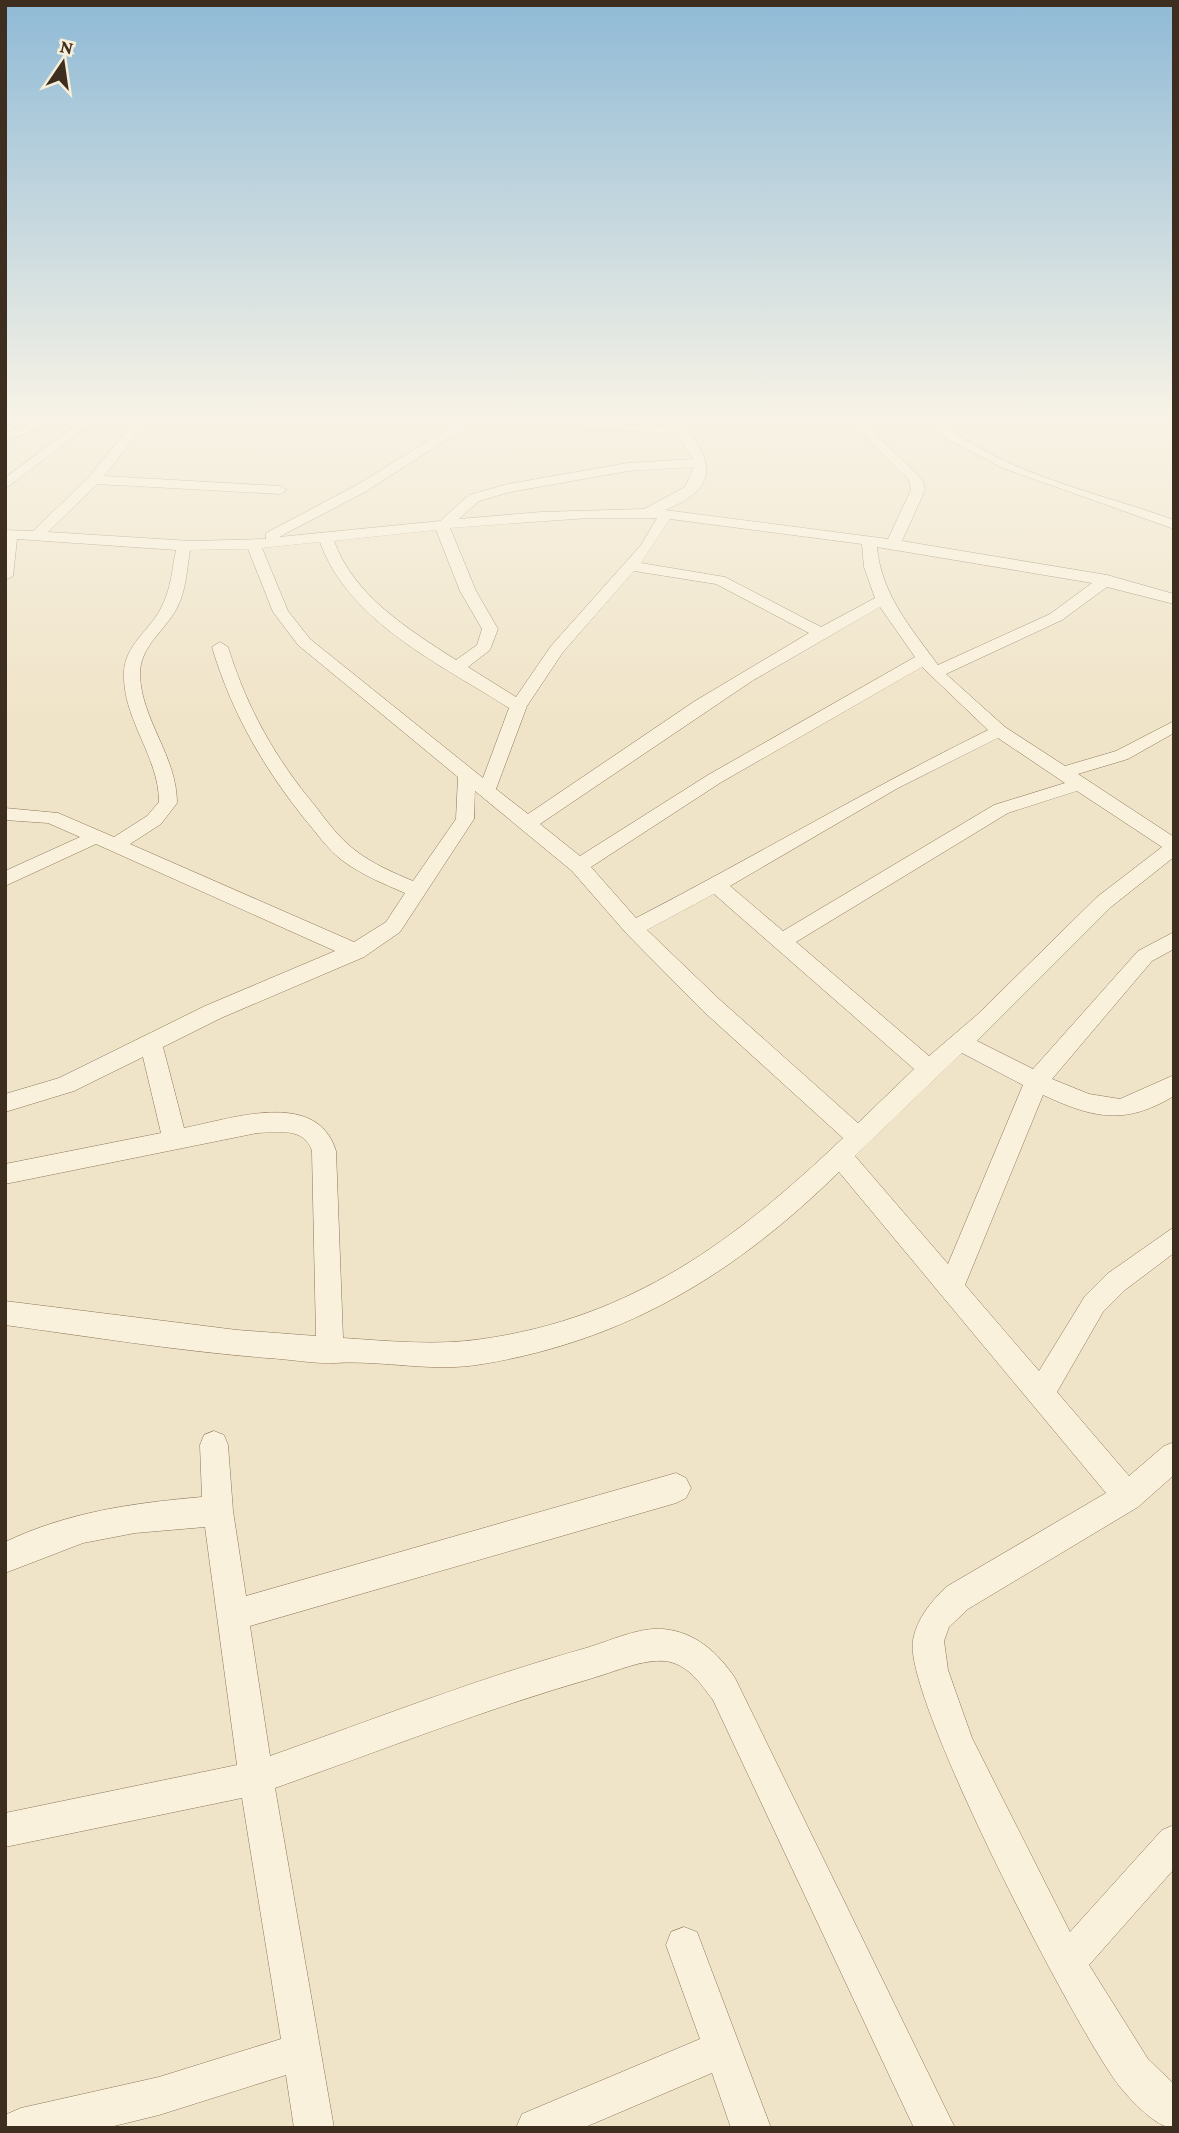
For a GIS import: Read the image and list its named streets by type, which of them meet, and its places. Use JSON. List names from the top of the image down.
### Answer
{
  "north": "top"
}
